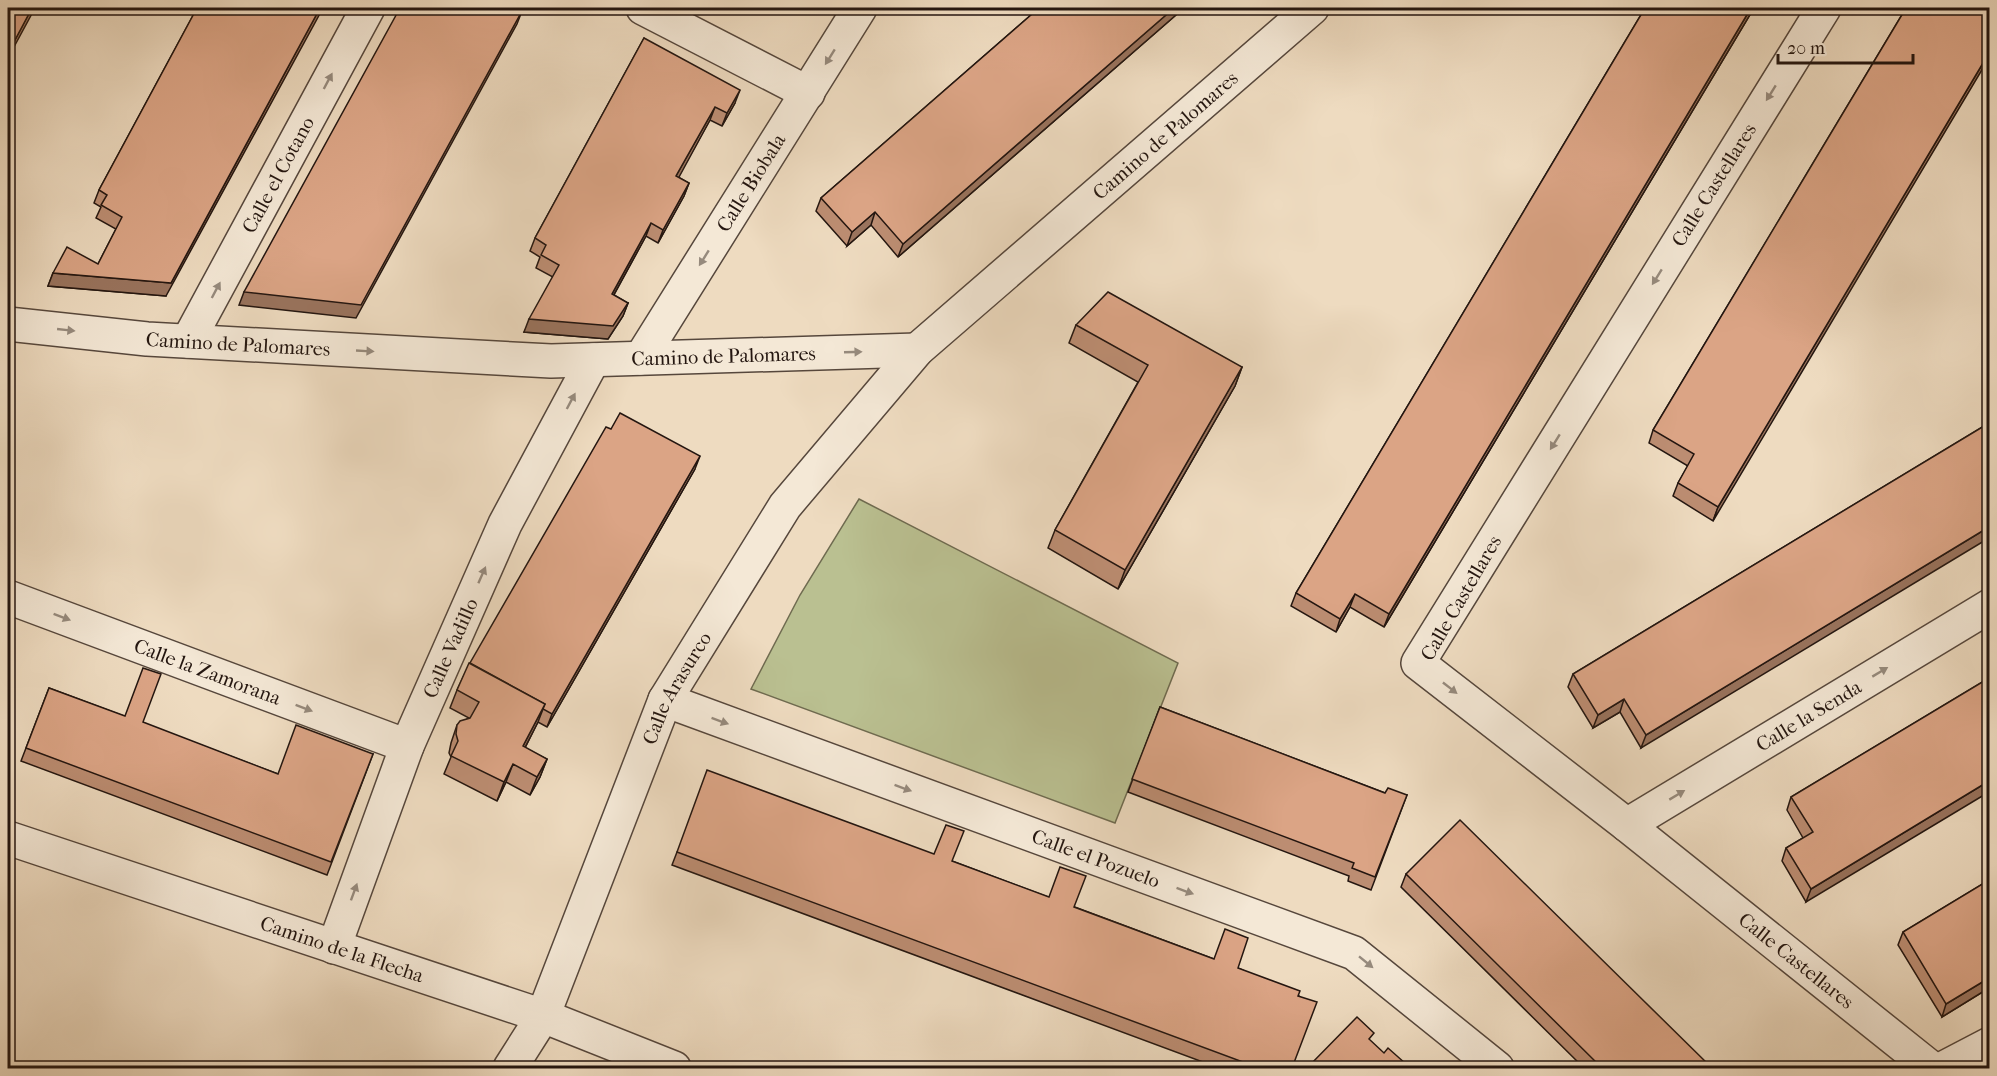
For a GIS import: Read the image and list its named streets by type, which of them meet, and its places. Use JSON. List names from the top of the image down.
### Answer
{
  "streets": {
    "street": [
      "Camino de Palomares",
      "Calle el Cotano",
      "Calle Biobala",
      "Calle Castellares",
      "Calle Vadillo",
      "Calle la Zamorana",
      "Calle Arasurco",
      "Calle la Senda",
      "Calle el Pozuelo",
      "Camino de la Flecha"
    ]
  },
  "crossings": [
    ["Camino de Palomares", "Calle el Cotano"],
    ["Camino de Palomares", "Calle Biobala"],
    ["Camino de Palomares", "Calle Vadillo"],
    ["Camino de Palomares", "Calle Arasurco"],
    ["Calle Castellares", "Calle la Senda"],
    ["Calle Vadillo", "Calle la Zamorana"],
    ["Calle Vadillo", "Camino de la Flecha"],
    ["Calle Arasurco", "Calle el Pozuelo"],
    ["Calle Arasurco", "Camino de la Flecha"]
  ],
  "one_way": [
    "Camino de Palomares",
    "Calle el Cotano",
    "Calle Biobala",
    "Calle Castellares",
    "Calle Vadillo",
    "Calle la Zamorana",
    "Calle la Senda",
    "Calle el Pozuelo"
  ],
  "scale_bar": "20 m"
}
